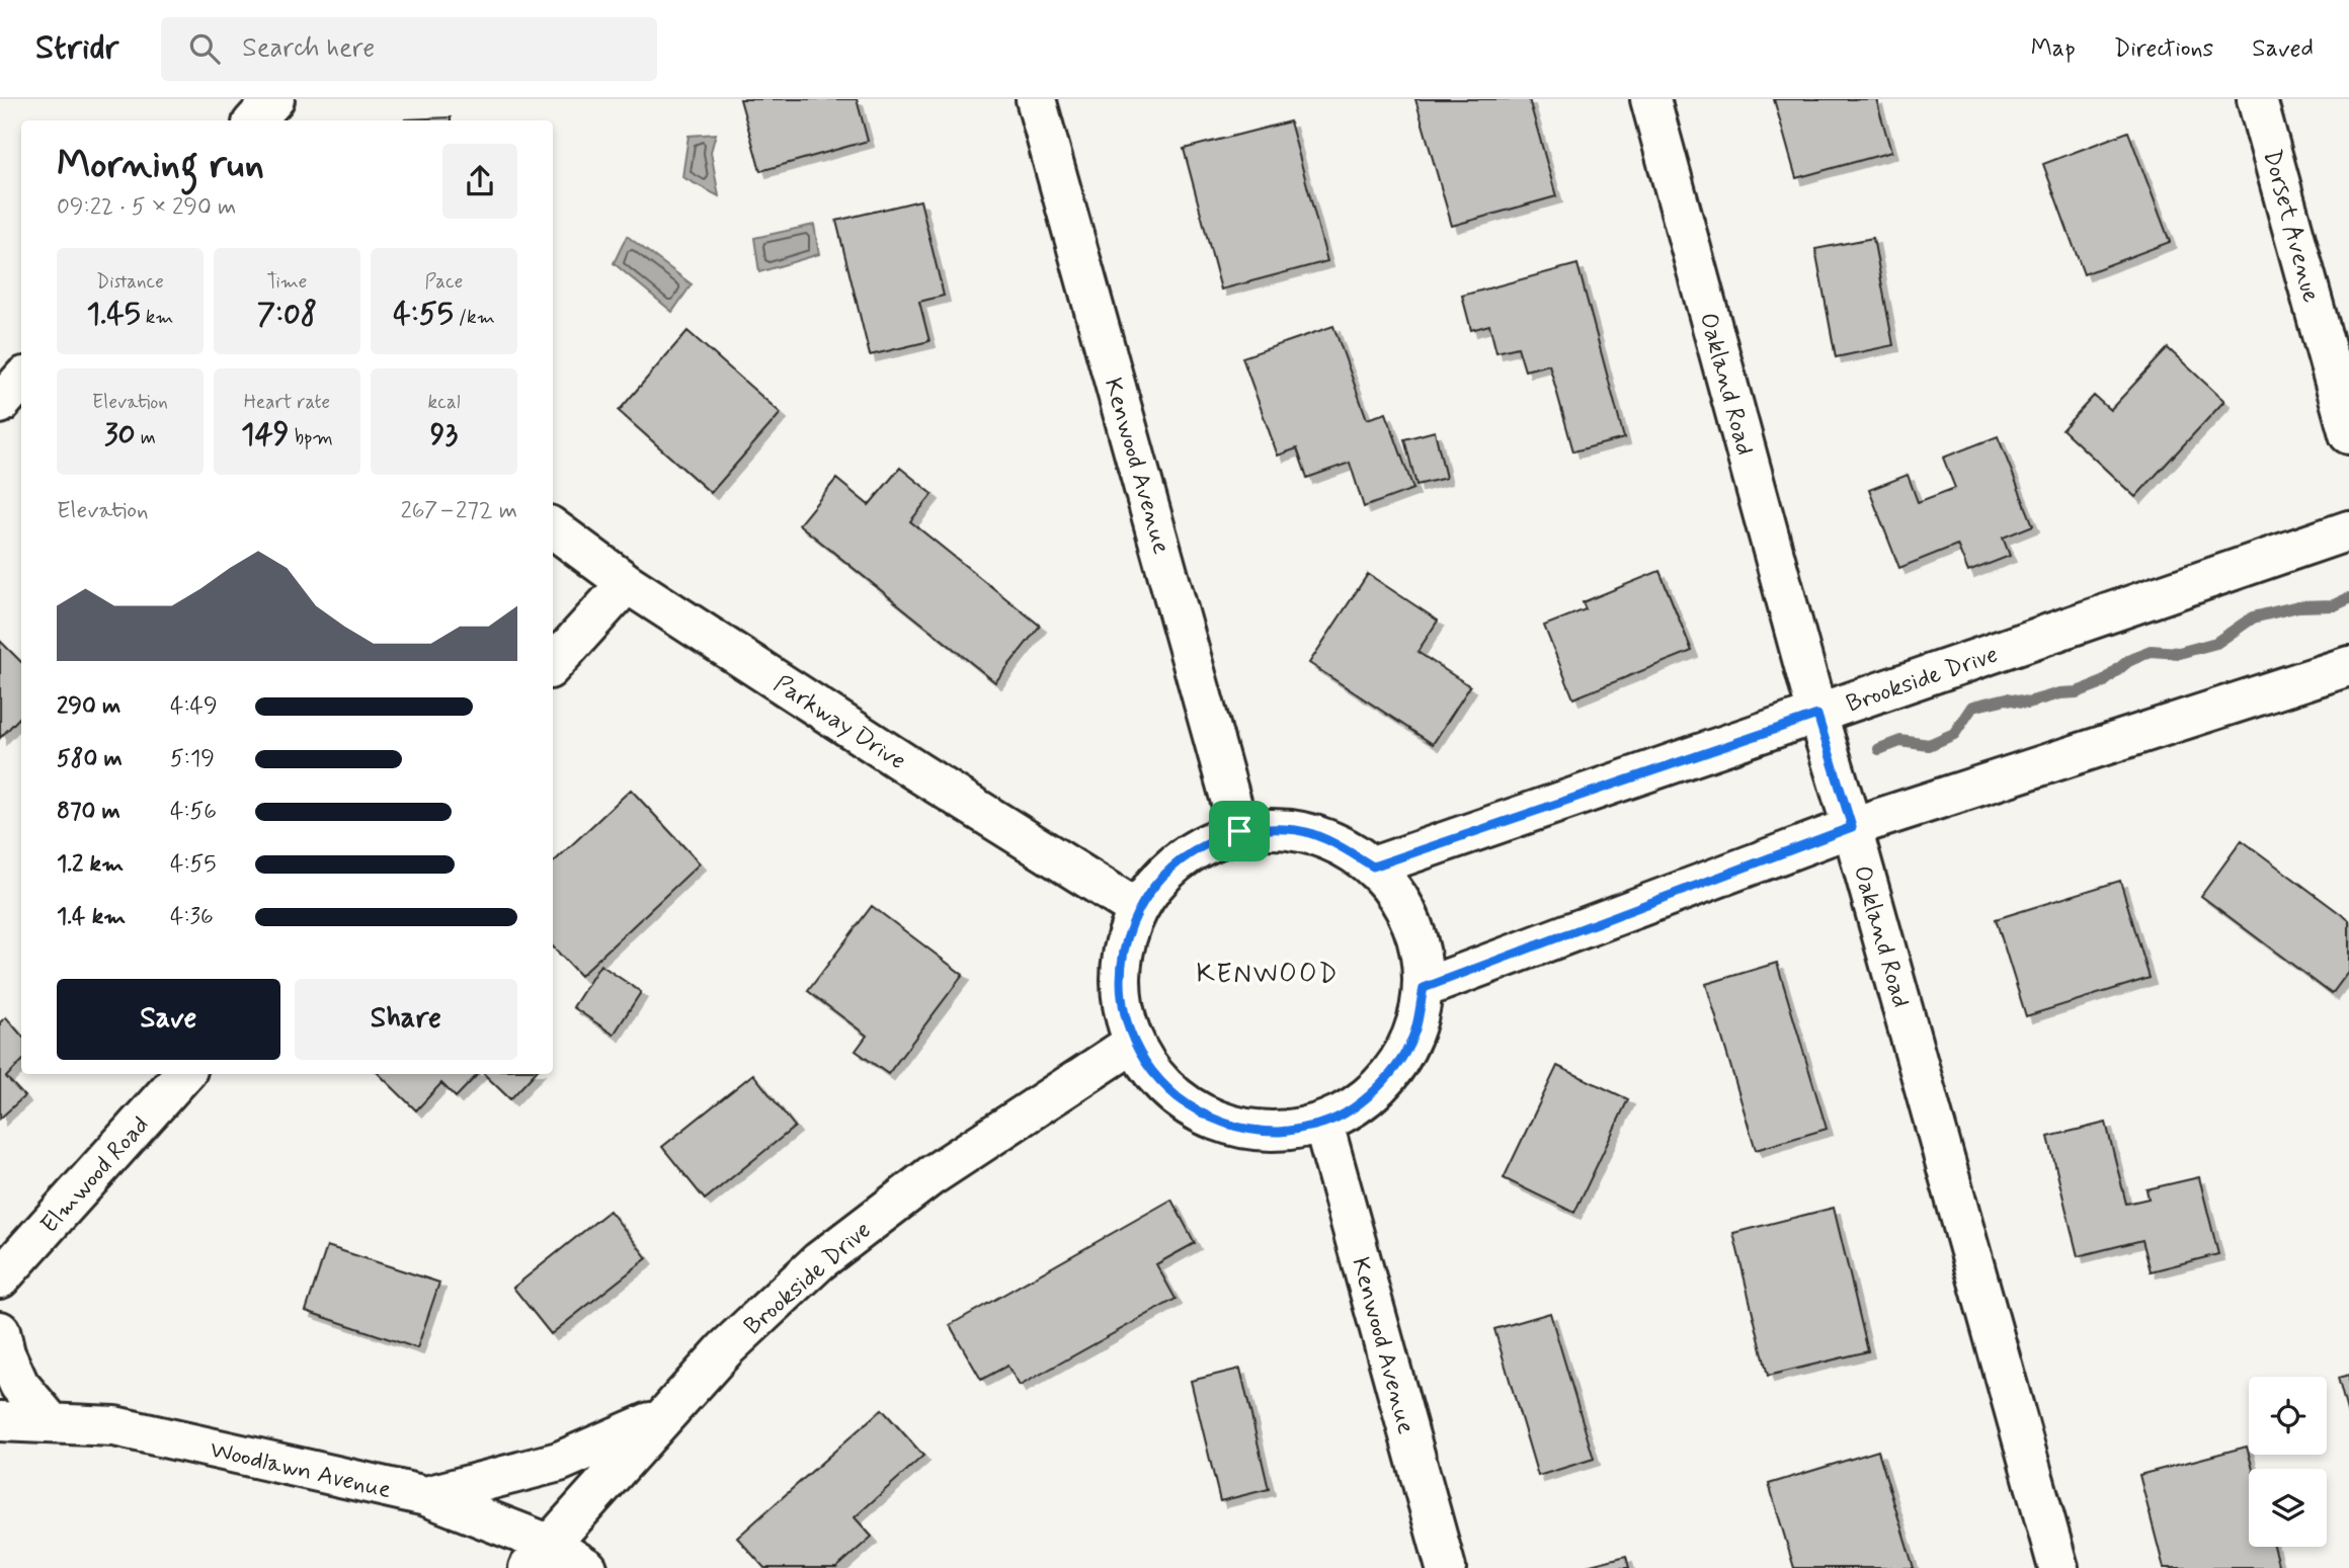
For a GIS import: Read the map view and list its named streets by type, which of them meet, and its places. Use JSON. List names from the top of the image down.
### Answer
{
  "streets": {
    "street": [
      "Dorset Avenue",
      "Oakland Road",
      "Kenwood Avenue",
      "Brookside Drive",
      "Parkway Drive",
      "Elmwood Road",
      "Woodlawn Avenue"
    ]
  },
  "crossings": [
    ["Oakland Road", "Brookside Drive"],
    ["Brookside Drive", "Woodlawn Avenue"]
  ],
  "districts": ["KENWOOD"],
  "page": {
    "header": "Stridr",
    "search": "Search here",
    "nav": ["Map", "Directions", "Saved"],
    "heading": ["Morning run", "09:22 · 5 × 290 m"],
    "stats": [
      ["Distance", "1.45 km"],
      ["Time", "7:08"],
      ["Pace", "4:55 /km"],
      ["Elevation", "30 m"],
      ["Heart rate", "149 bpm"],
      ["kcal", "93"]
    ],
    "chart": ["Elevation", "267–272 m"],
    "list": [
      {
        "name": "290 m",
        "note": "4:49"
      },
      {
        "name": "580 m",
        "note": "5:19"
      },
      {
        "name": "870 m",
        "note": "4:56"
      },
      {
        "name": "1.2 km",
        "note": "4:55"
      },
      {
        "name": "1.4 km",
        "note": "4:36"
      }
    ],
    "buttons": ["Save", "Share"]
  }
}
